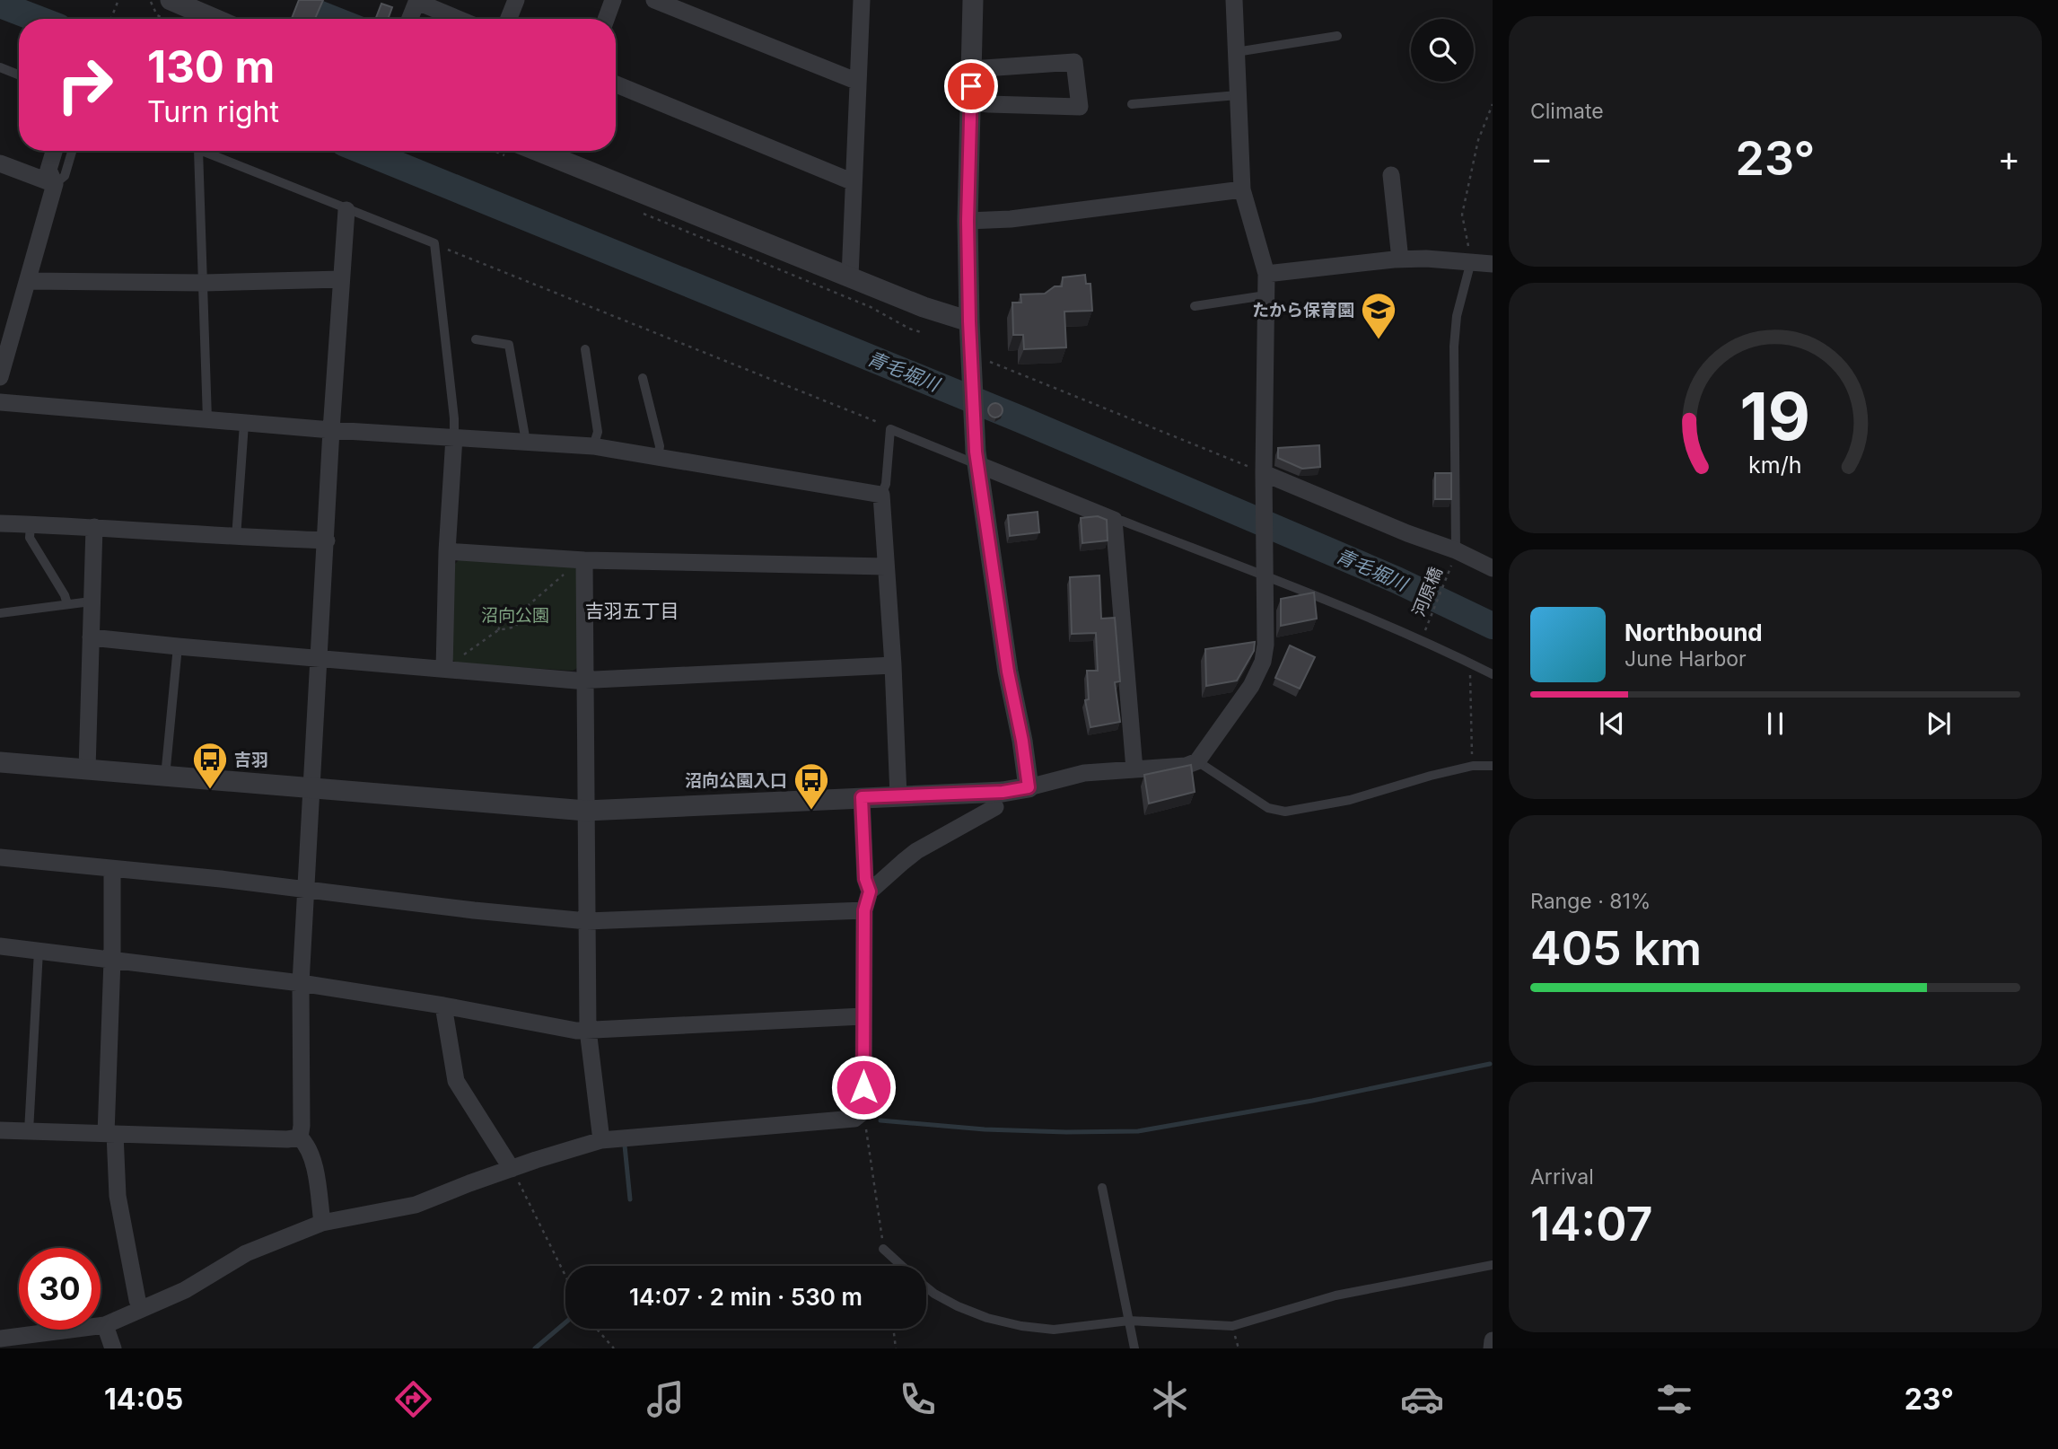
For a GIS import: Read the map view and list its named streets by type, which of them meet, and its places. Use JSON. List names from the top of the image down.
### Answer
{
  "streets": {
    "path": ["河原橋"]
  },
  "districts": ["吉羽五丁目"],
  "water": ["青毛堀川"],
  "parks": ["沼向公園"],
  "places": {
    "school or university": ["たから保育園"],
    "bus stop": ["吉羽", "沼向公園入口"]
  },
  "page": {
    "tile": [
      "Climate",
      ["Range · 81%", "405 km"],
      ["Arrival", "14:07"]
    ],
    "turn": ["130 m", "Turn right"],
    "heat": ["−", "23°", "+"],
    "song": ["Northbound", "June Harbor"],
    "limit": "30",
    "trip": "14:07 · 2 min · 530 m",
    "tabs": ["14:05", "23°"],
    "gauge": ["19", "km/h"]
  }
}
